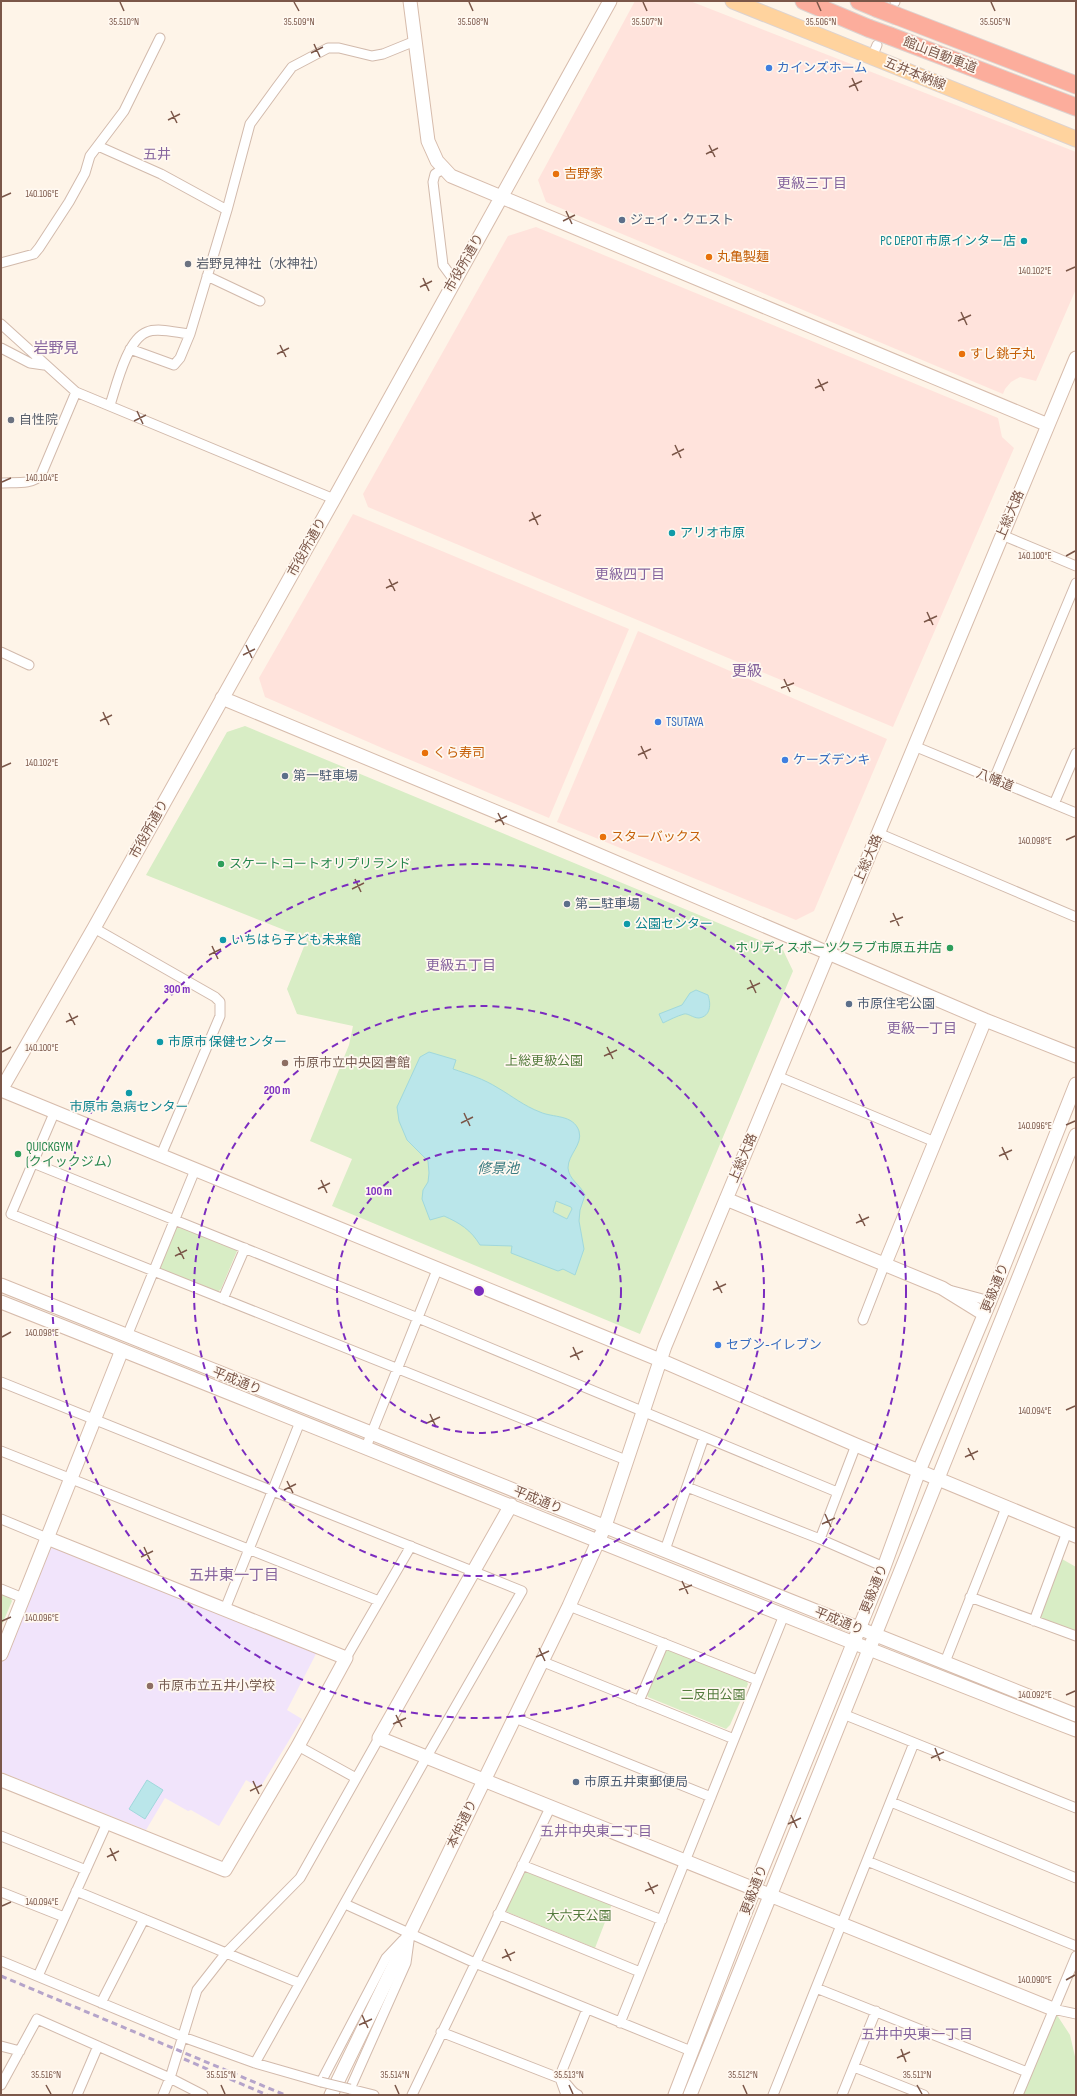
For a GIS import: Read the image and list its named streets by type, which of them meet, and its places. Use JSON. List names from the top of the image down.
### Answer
{
  "streets": {
    "highway": ["館山自動車道"],
    "main road": ["五井本納線"],
    "street": [
      "市役所通り",
      "上総大路",
      "八幡道",
      "更級通り",
      "平成通り",
      "本仲通り"
    ]
  },
  "crossings": [
    ["館山自動車道", "五井本納線"],
    ["上総大路", "八幡道"],
    ["上総大路", "本仲通り"],
    ["更級通り", "平成通り"],
    ["平成通り", "本仲通り"]
  ],
  "districts": [
    "五井",
    "更級三丁目",
    "岩野見",
    "更級四丁目",
    "更級",
    "更級五丁目",
    "更級一丁目",
    "五井東一丁目",
    "五井中央東二丁目",
    "五井中央東一丁目"
  ],
  "water": ["修景池"],
  "parks": ["上総更級公園", "二反田公園", "大六天公園"],
  "places": [
    "カインズホーム",
    "吉野家",
    "ジェイ・クエスト",
    "PC DEPOT 市原インター店",
    "丸亀製麺",
    "岩野見神社（水神社）",
    "すし銚子丸",
    "自性院",
    "アリオ市原",
    "TSUTAYA",
    "くら寿司",
    "ケーズデンキ",
    "第一駐車場",
    "スターバックス",
    "スケートコートオリプリランド",
    "第二駐車場",
    "公園センター",
    "いちはら子ども未来館",
    "ホリディスポーツクラブ市原五井店",
    "市原住宅公園",
    "市原市 保健センター",
    "市原市立中央図書館",
    "市原市 急病センター",
    "QUICKGYM (クイックジム）",
    "セブン-イレブン",
    "市原市立五井小学校",
    "市原五井東郵便局"
  ],
  "coordinates": [
    "35.510°N",
    "35.507°N",
    "35.506°N",
    "35.509°N",
    "35.508°N",
    "35.505°N",
    "140.106°E",
    "140.102°E",
    "140.104°E",
    "140.100°E",
    "140.098°E",
    "140.096°E",
    "140.094°E",
    "140.092°E",
    "140.090°E",
    "35.516°N",
    "35.515°N",
    "35.514°N",
    "35.513°N",
    "35.512°N",
    "35.511°N"
  ],
  "rings": ["300 m", "200 m", "100 m"]
}
